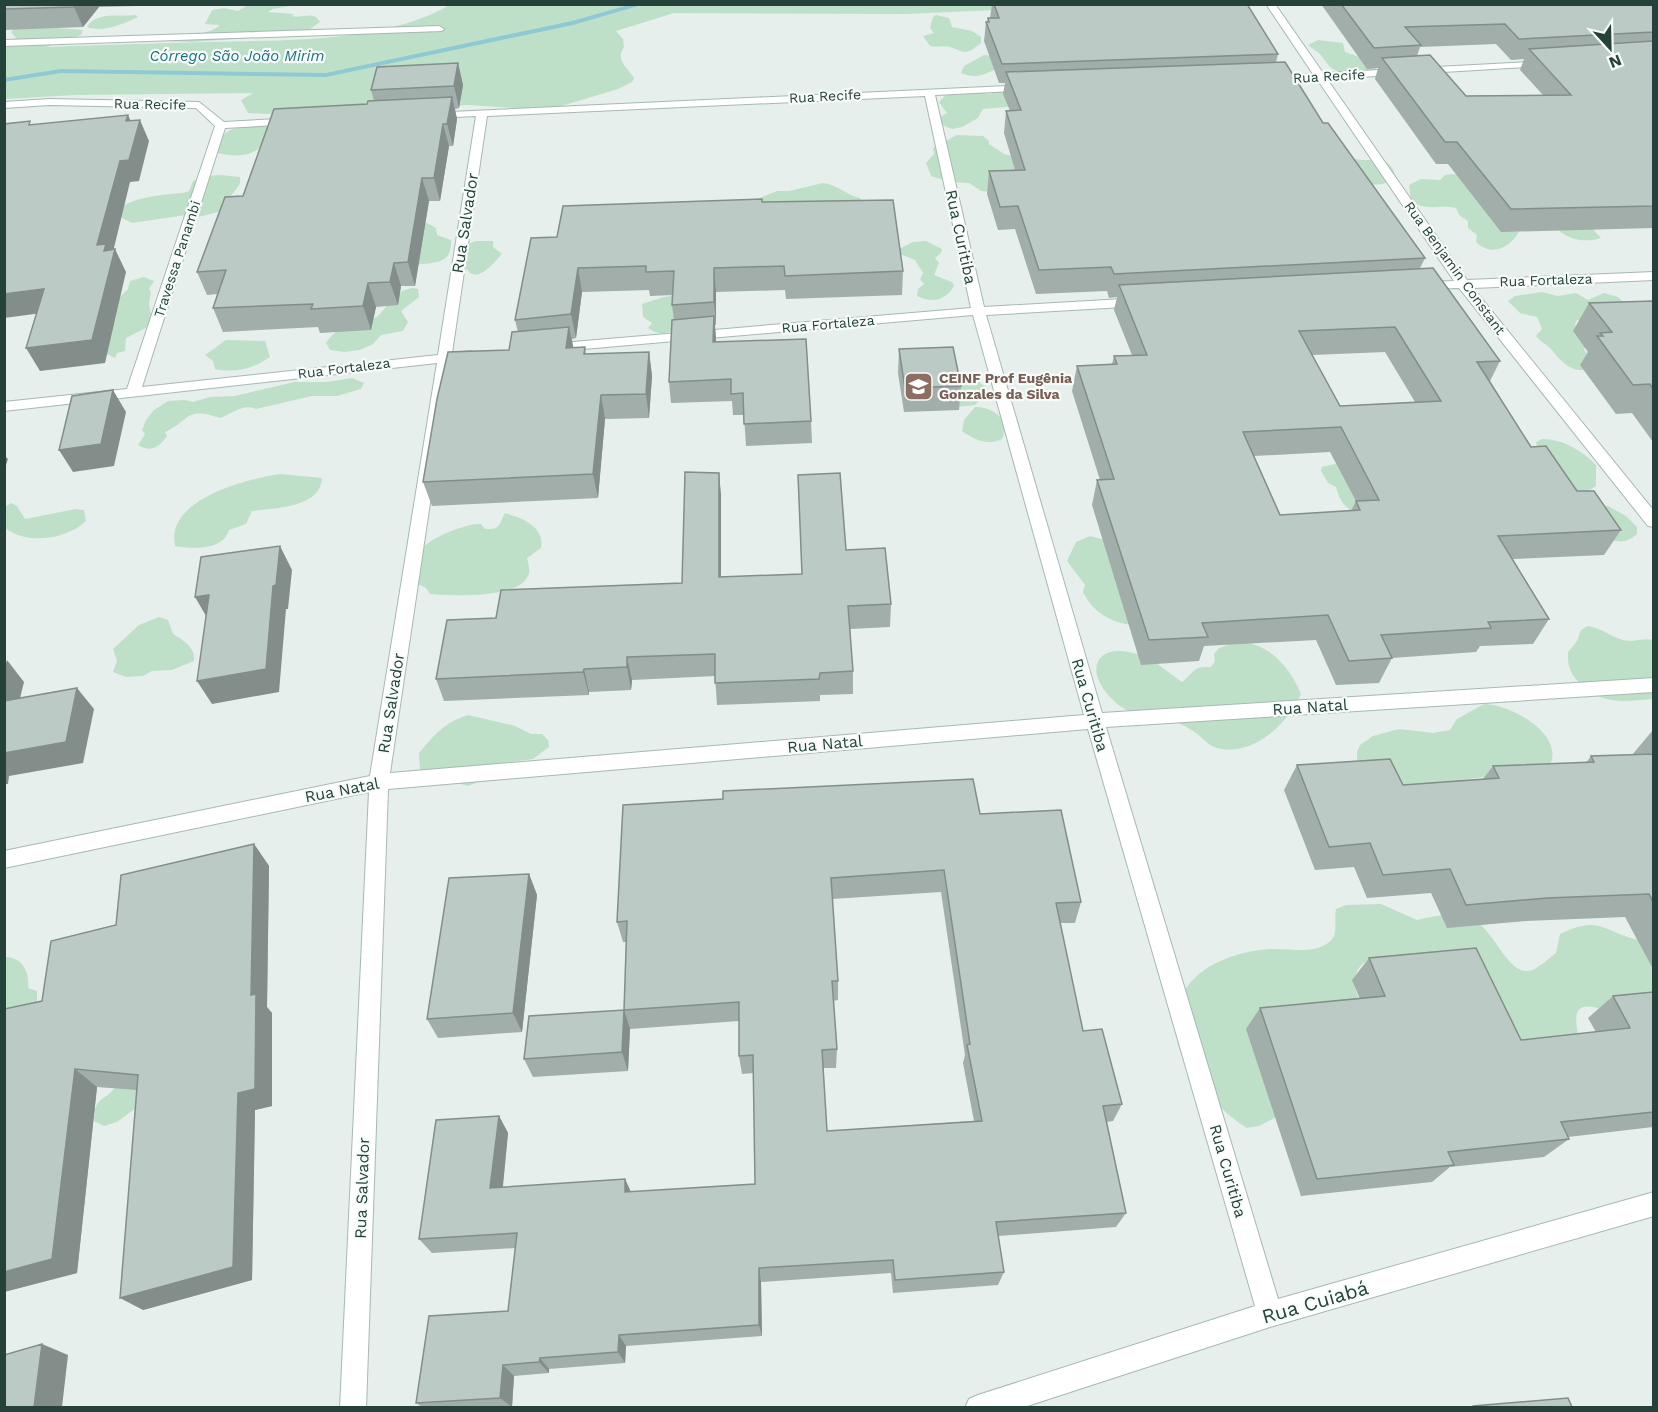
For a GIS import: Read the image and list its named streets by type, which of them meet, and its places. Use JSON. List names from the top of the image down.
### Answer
{
  "streets": {
    "street": [
      "Rua Recife",
      "Rua Salvador",
      "Rua Curitiba",
      "Travessa Panambi",
      "Rua Benjamin Constant",
      "Rua Fortaleza",
      "Rua Natal",
      "Rua Cuiabá"
    ]
  },
  "crossings": [
    ["Rua Recife", "Rua Salvador"],
    ["Rua Recife", "Rua Curitiba"],
    ["Rua Recife", "Travessa Panambi"],
    ["Rua Recife", "Rua Benjamin Constant"],
    ["Rua Salvador", "Rua Fortaleza"],
    ["Rua Salvador", "Rua Natal"],
    ["Rua Curitiba", "Rua Fortaleza"],
    ["Rua Curitiba", "Rua Natal"],
    ["Rua Curitiba", "Rua Cuiabá"],
    ["Travessa Panambi", "Rua Fortaleza"],
    ["Rua Benjamin Constant", "Rua Fortaleza"]
  ],
  "water": ["Córrego São João Mirim"],
  "places": {
    "school or university": ["CEINF Prof Eugênia Gonzales da Silva"]
  },
  "north": "bottom"
}
